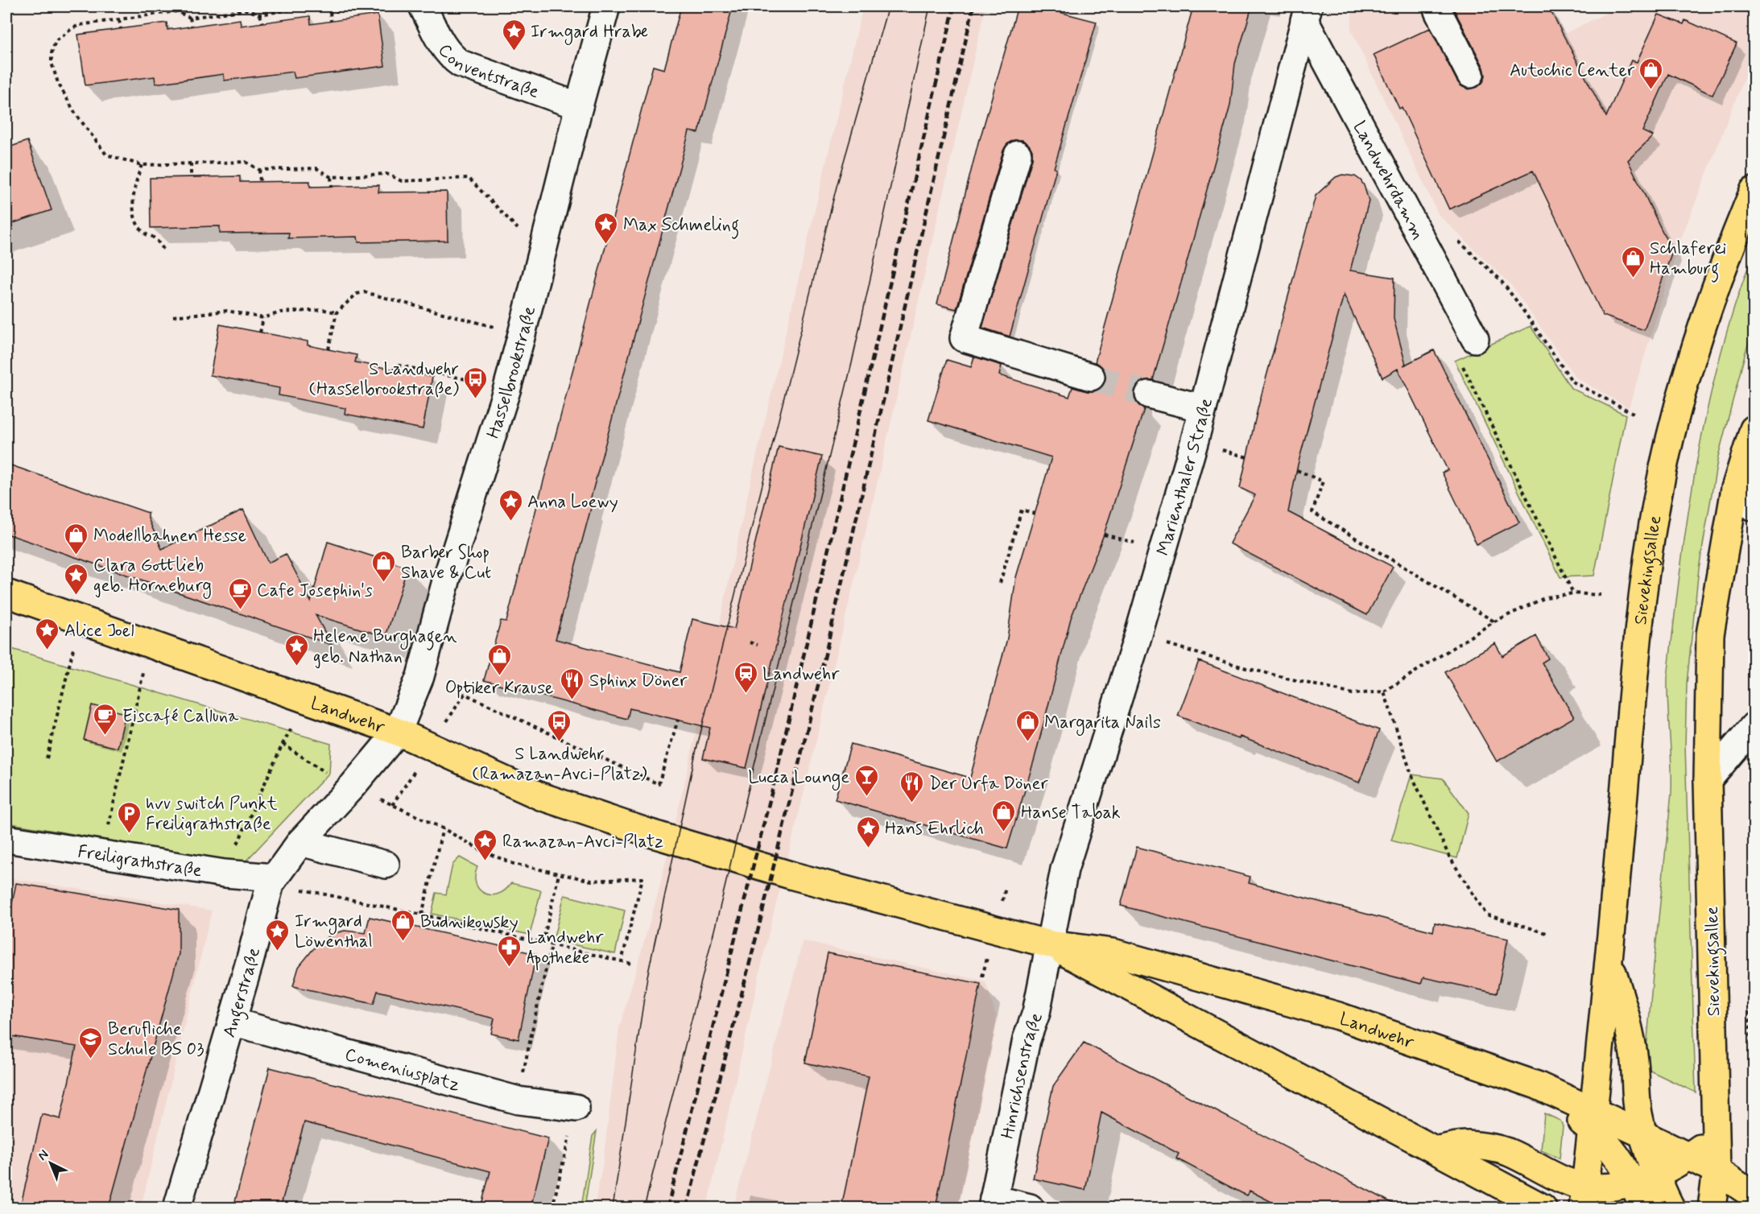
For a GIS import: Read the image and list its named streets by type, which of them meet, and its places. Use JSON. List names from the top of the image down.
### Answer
{
  "streets": {
    "main road": ["Sievekingsallee", "Landwehr"],
    "street": [
      "Conventstraße",
      "Landwehrdamm",
      "Hasselbrookstraße",
      "Marienthaler Straße",
      "Freiligrathstraße",
      "Angerstraße",
      "Comeniusplatz",
      "Hinrichsenstraße"
    ]
  },
  "crossings": [
    ["Conventstraße", "Hasselbrookstraße"],
    ["Landwehrdamm", "Marienthaler Straße"],
    ["Hasselbrookstraße", "Landwehr"],
    ["Hasselbrookstraße", "Angerstraße"],
    ["Marienthaler Straße", "Landwehr"],
    ["Marienthaler Straße", "Hinrichsenstraße"],
    ["Sievekingsallee", "Landwehr"],
    ["Landwehr", "Angerstraße"],
    ["Landwehr", "Hinrichsenstraße"],
    ["Freiligrathstraße", "Angerstraße"],
    ["Angerstraße", "Comeniusplatz"]
  ],
  "places": {
    "place": [
      "Irmgard Hrabe",
      "Max Schmeling",
      "Anna Loewy",
      "Clara Gottlieb geb. Horneburg",
      "Alice Joel",
      "Helene Burghagen geb. Nathan",
      "Hans Ehrlich",
      "Ramazan-Avci-Platz",
      "Irmgard Löwenthal"
    ],
    "shop": [
      "Autochic Center",
      "Schlaferei Hamburg",
      "Modellbahnen Hesse",
      "Barber Shop Shave & Cut",
      "Optiker Krause",
      "Margarita Nails",
      "Hanse Tabak",
      "Budnikowsky"
    ],
    "bus stop": ["S Landwehr (Hasselbrookstraße)", "S Landwehr (Ramazan-Avci-Platz)"],
    "cafe": ["Cafe Josephin's", "Eiscafé Calluna"],
    "station": ["Landwehr"],
    "restaurant": ["Sphinx Döner", "Der Urfa Döner"],
    "bar": ["Lucca Lounge"],
    "parking": ["hvv switch Punkt Freiligrathstraße"],
    "pharmacy": ["Landwehr Apotheke"],
    "school or university": ["Berufliche Schule BS 03"]
  },
  "north": "top left"
}
